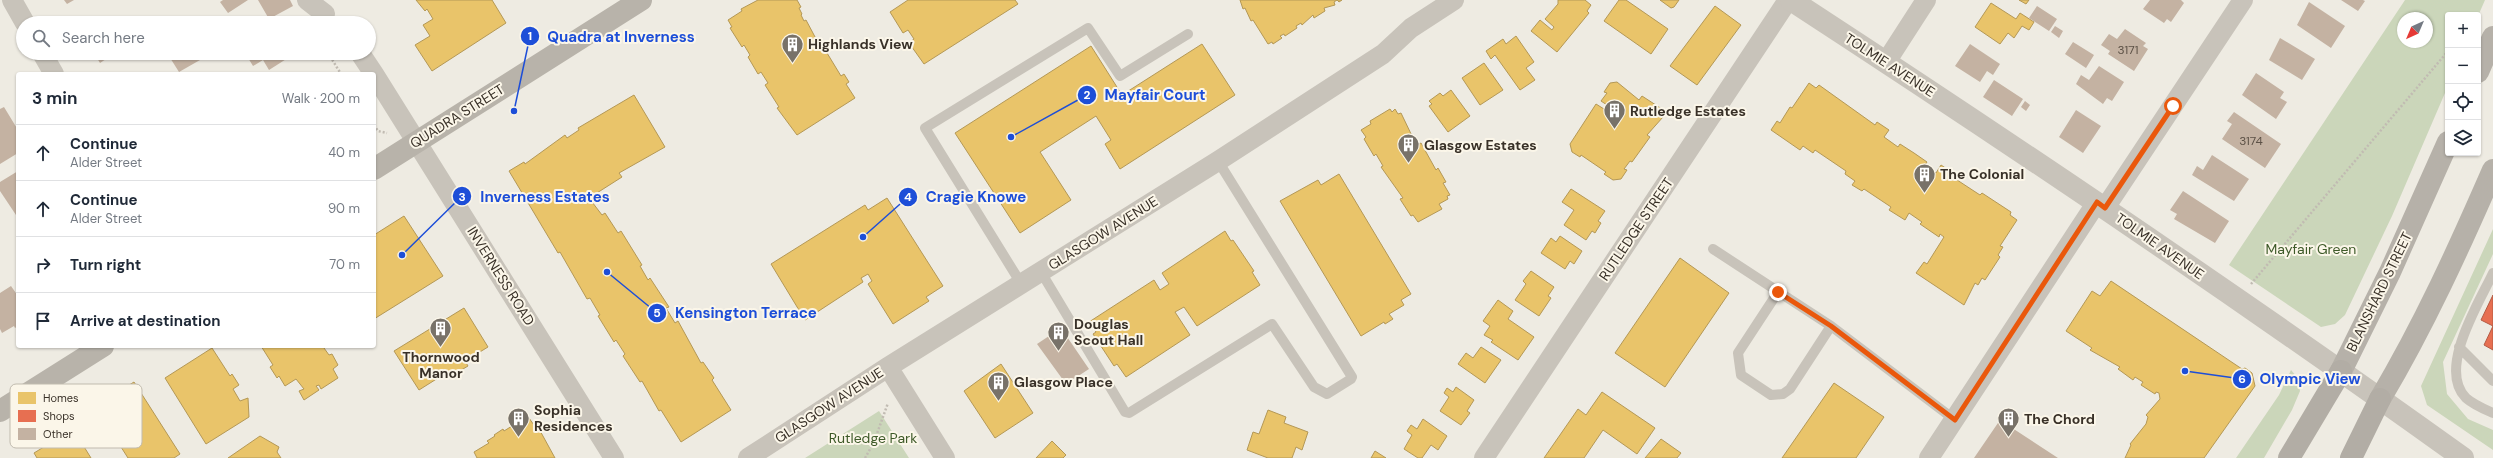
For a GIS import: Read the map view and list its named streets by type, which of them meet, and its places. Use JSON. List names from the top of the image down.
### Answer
{
  "streets": {
    "highway": ["BLANSHARD STREET"],
    "main road": ["QUADRA STREET"],
    "street": [
      "TOLMIE AVENUE",
      "RUTLEDGE STREET",
      "GLASGOW AVENUE",
      "INVERNESS ROAD"
    ]
  },
  "crossings": [
    ["TOLMIE AVENUE", "BLANSHARD STREET"],
    ["QUADRA STREET", "INVERNESS ROAD"]
  ],
  "parks": ["Mayfair Green", "Rutledge Park"],
  "places": {
    "building": [
      "Highlands View",
      "Rutledge Estates",
      "Glasgow Estates",
      "The Colonial",
      "Thornwood Manor",
      "Douglas Scout Hall",
      "Glasgow Place",
      "Sophia Residences",
      "The Chord"
    ],
    "other": [
      "Quadra at Inverness",
      "Mayfair Court",
      "Cragie Knowe",
      "Inverness Estates",
      "Kensington Terrace",
      "Olympic View"
    ]
  },
  "house_numbers": ["3171", "3174"],
  "legend": ["Homes", "Shops", "Other"],
  "north": "bottom left",
  "page": {
    "map_buttons": ["+", "−"],
    "search": "Search here",
    "heading": ["3 min", "Walk · 200 m"],
    "list": [
      ["Continue", "Alder Street", "40 m"],
      ["Continue", "Alder Street", "90 m"],
      ["Turn right", "70 m"],
      "Arrive at destination"
    ]
  }
}
